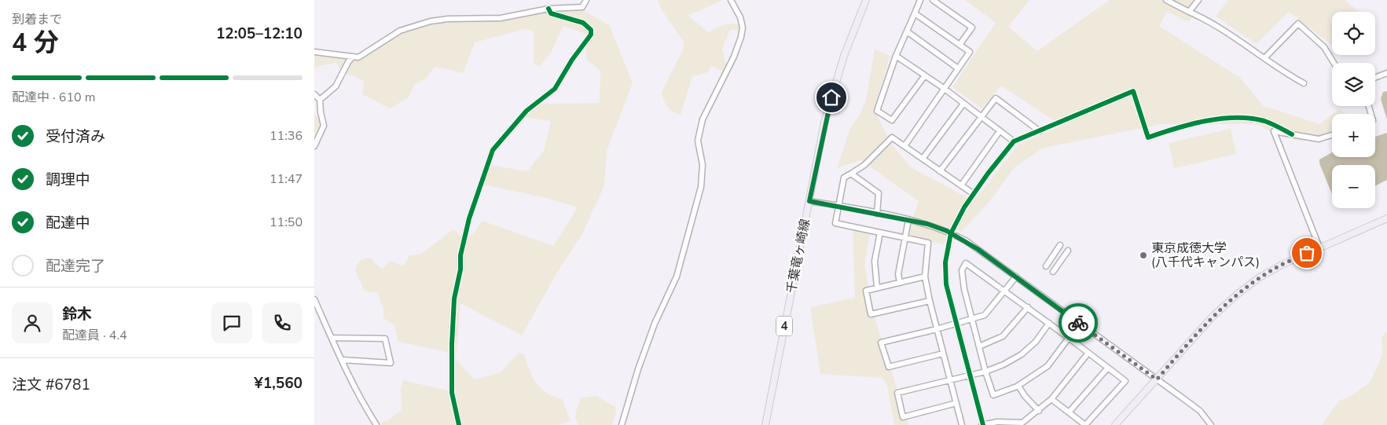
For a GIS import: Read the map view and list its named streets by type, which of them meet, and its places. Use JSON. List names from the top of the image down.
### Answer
{
  "streets": {
    "main road": ["千葉竜ヶ崎線", "4"]
  },
  "places": ["東京成徳大学 (八千代キャンパス)"],
  "page": {
    "heading": ["4 分", "到着まで", "12:05–12:10"],
    "panel": [
      "鈴木",
      "配達員 · 4.4",
      "注文 #6781",
      "¥1,560"
    ],
    "map_buttons": ["+", "−"],
    "bar": "配達中 · 610 m",
    "list": [
      ["受付済み", "11:36"],
      ["調理中", "11:47"],
      ["配達中", "11:50"],
      "配達完了"
    ]
  }
}
